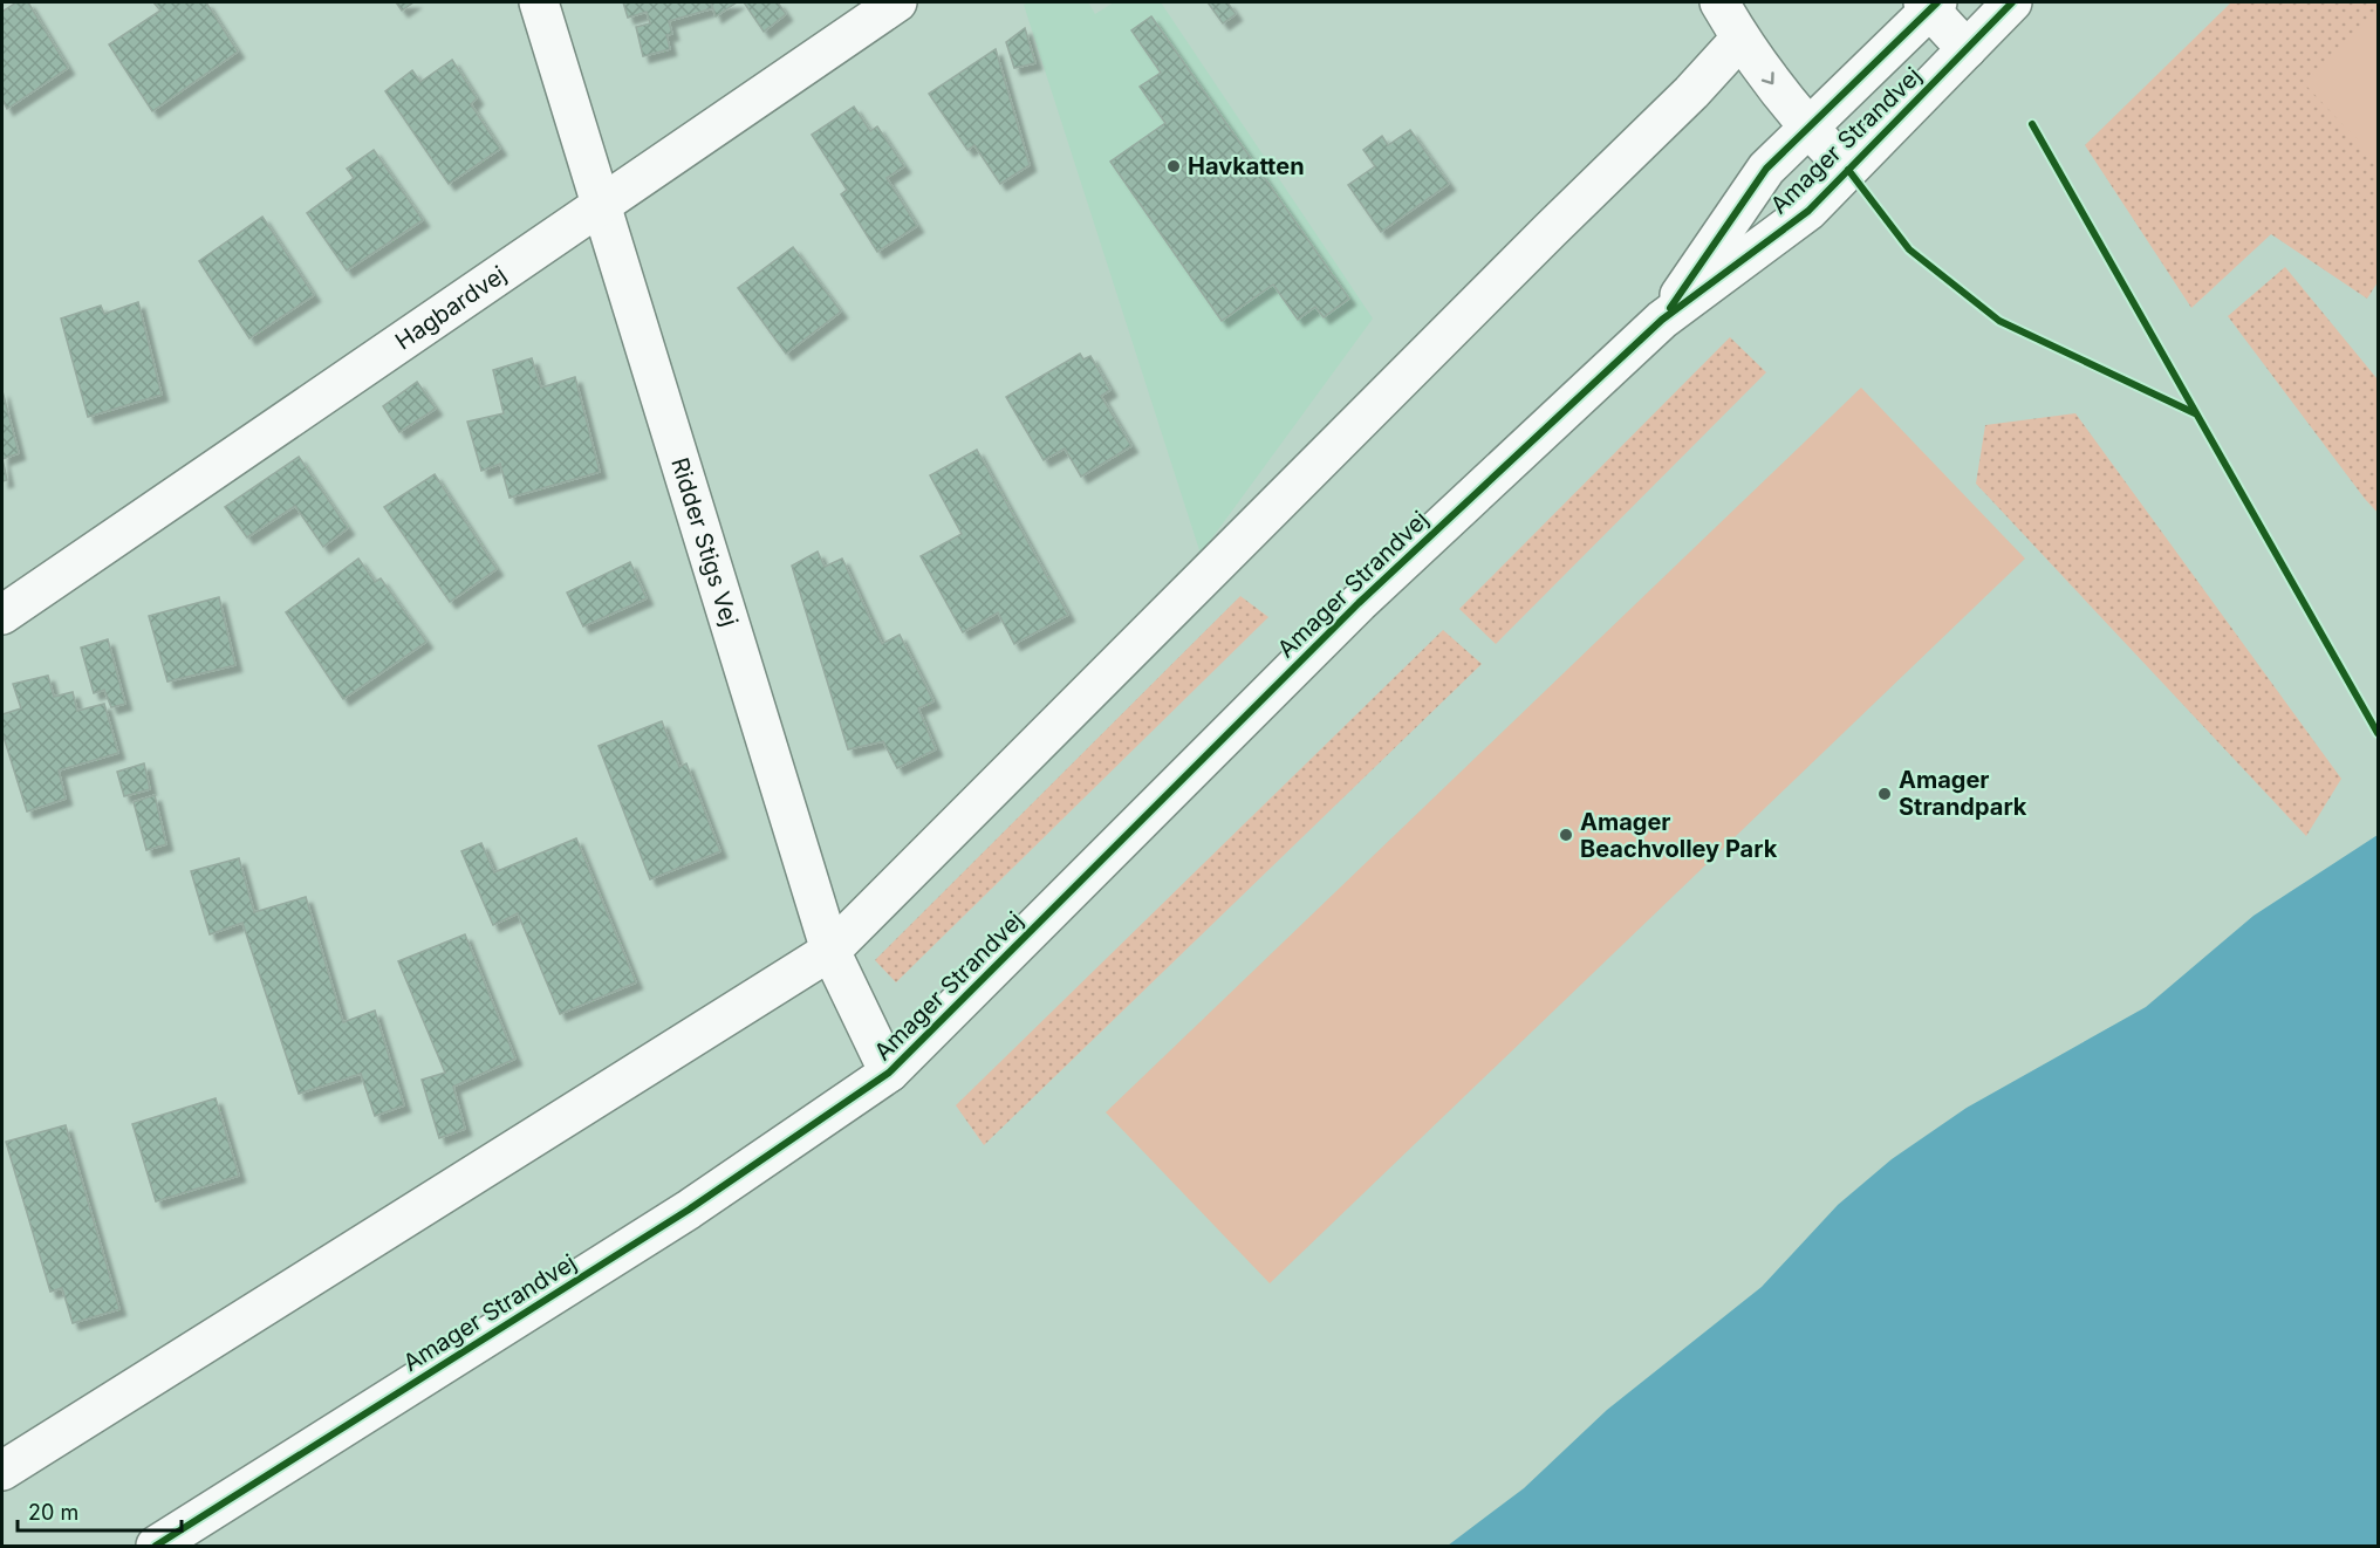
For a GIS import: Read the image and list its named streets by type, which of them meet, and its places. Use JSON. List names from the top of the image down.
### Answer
{
  "streets": {
    "street": ["Amager Strandvej", "Hagbardvej", "Ridder Stigs Vej"]
  },
  "crossings": [
    ["Amager Strandvej", "Ridder Stigs Vej"],
    ["Hagbardvej", "Ridder Stigs Vej"]
  ],
  "places": ["Havkatten", "Amager Strandpark", "Amager Beachvolley Park"],
  "scale_bar": "20 m"
}
